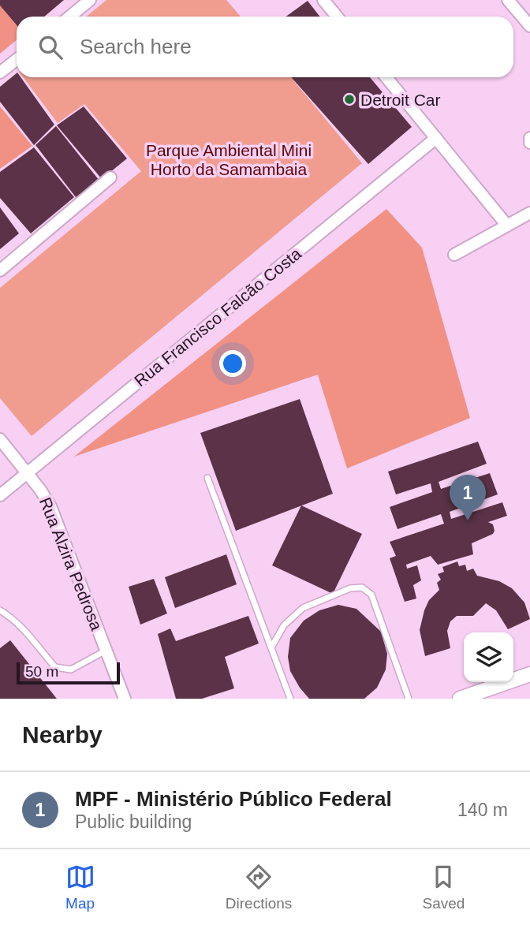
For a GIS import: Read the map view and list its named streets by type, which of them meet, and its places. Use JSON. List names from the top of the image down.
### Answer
{
  "streets": {
    "street": ["Rua Francisco Falcão Costa", "Rua Alzira Pedrosa"]
  },
  "crossings": [
    ["Rua Francisco Falcão Costa", "Rua Alzira Pedrosa"]
  ],
  "parks": ["Parque Ambiental Mini Horto da Samambaia"],
  "places": ["Detroit Car"],
  "scale_bar": "50 m",
  "page": {
    "search": "Search here",
    "pins": "1",
    "scale": "50 m",
    "heading": "Nearby",
    "list": [
      {
        "mark": "1",
        "name": "MPF - Ministério Público Federal",
        "note": "Public building",
        "value": "140 m"
      }
    ],
    "nav": ["Map", "Directions", "Saved"]
  }
}
